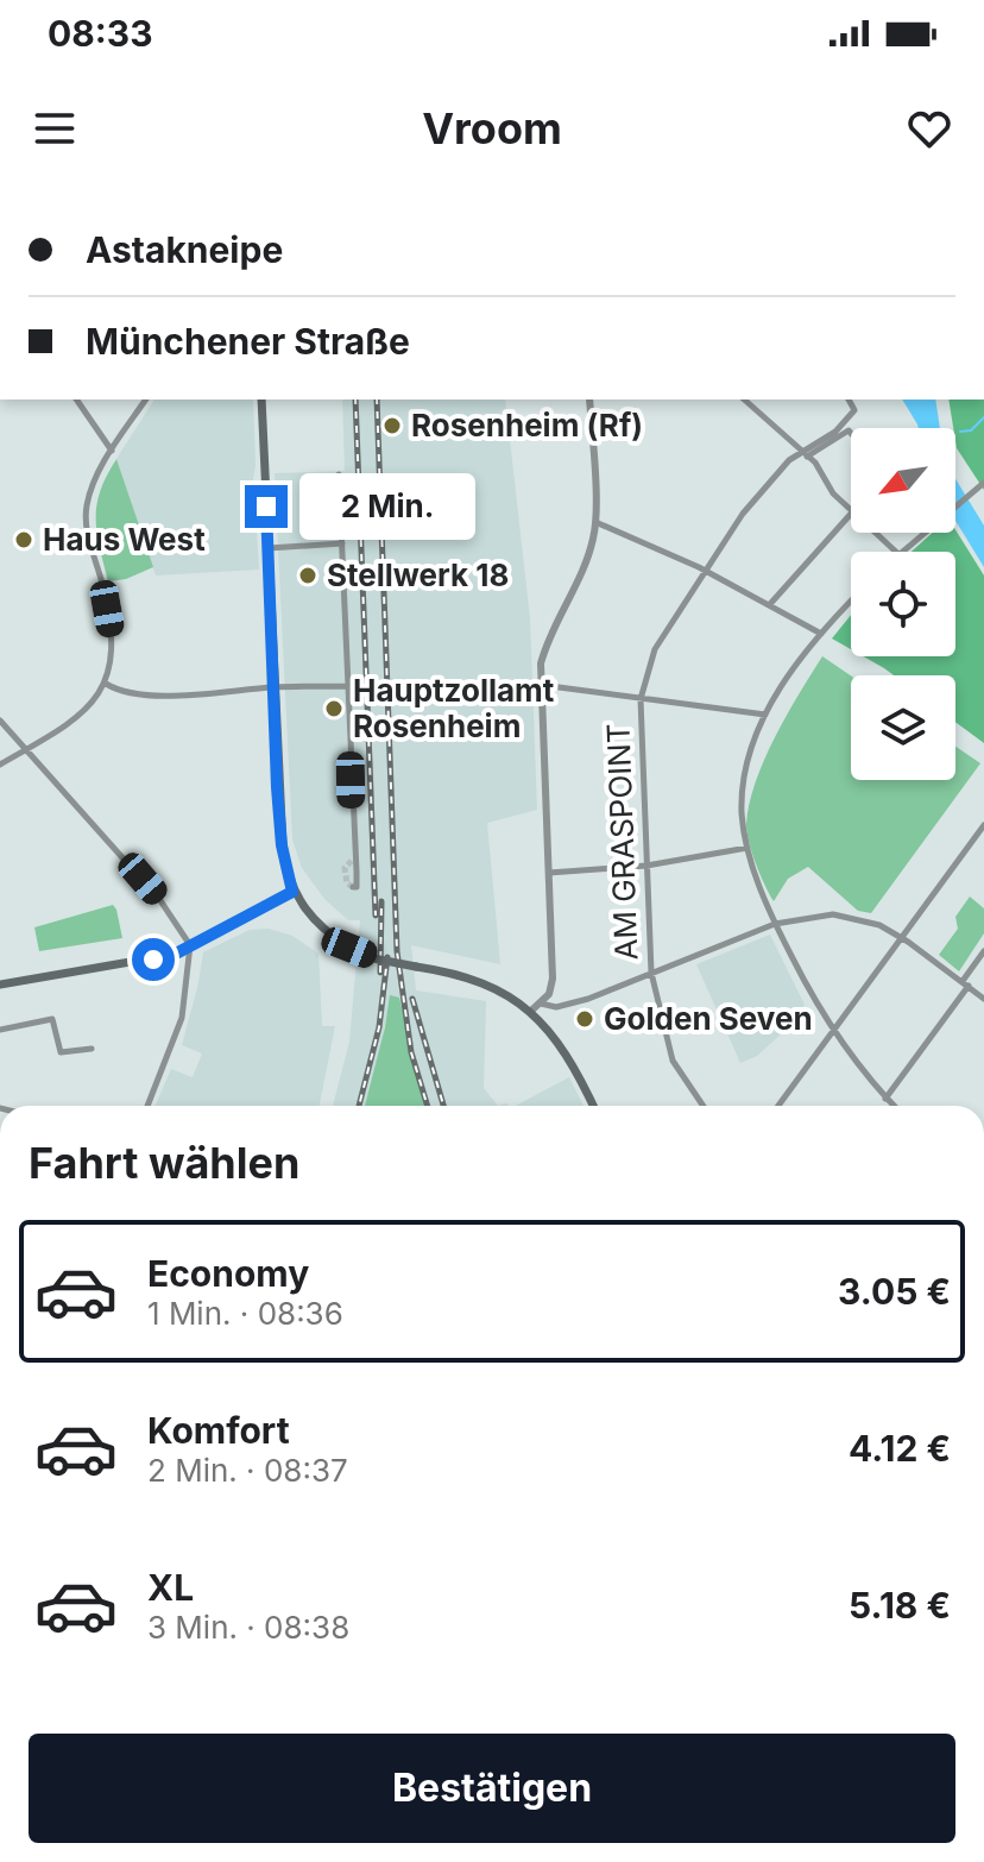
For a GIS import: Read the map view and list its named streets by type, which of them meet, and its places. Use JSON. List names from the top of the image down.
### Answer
{
  "streets": {
    "street": ["AM GRASPOINT"]
  },
  "places": [
    "Rosenheim (Rf)",
    "Haus West",
    "Stellwerk 18",
    "Hauptzollamt Rosenheim",
    "Golden Seven"
  ],
  "north": "bottom left",
  "page": {
    "status": "08:33",
    "header": "Vroom",
    "banner": ["Astakneipe", "Münchener Straße"],
    "bubble": "2 Min.",
    "heading": "Fahrt wählen",
    "list": [
      {
        "name": "Economy",
        "note": "1 Min. · 08:36",
        "value": "3.05 €"
      },
      {
        "name": "Komfort",
        "note": "2 Min. · 08:37",
        "value": "4.12 €"
      },
      {
        "name": "XL",
        "note": "3 Min. · 08:38",
        "value": "5.18 €"
      }
    ],
    "buttons": "Bestätigen"
  }
}
